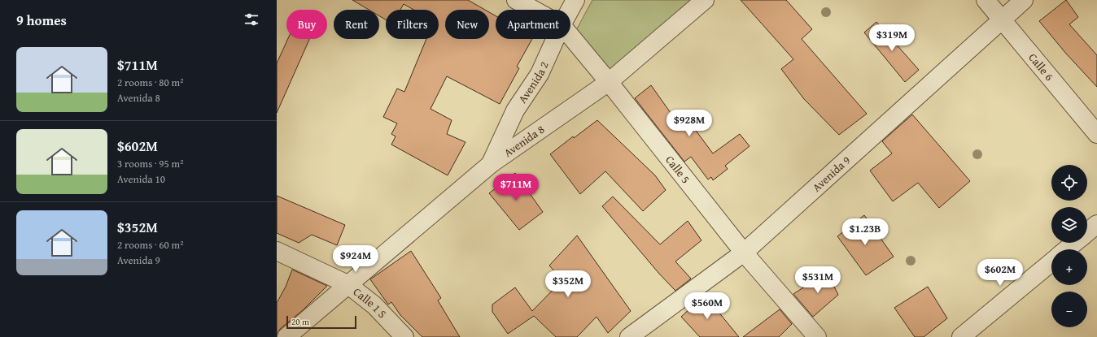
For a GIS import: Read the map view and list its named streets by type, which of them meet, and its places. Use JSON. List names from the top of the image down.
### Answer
{
  "streets": {
    "street": [
      "Calle 6",
      "Avenida 2",
      "Avenida 8",
      "Calle 5",
      "Avenida 9",
      "Calle 1 S"
    ]
  },
  "crossings": [
    ["Calle 6", "Avenida 9"],
    ["Avenida 2", "Avenida 8"],
    ["Avenida 8", "Calle 5"],
    ["Avenida 8", "Calle 1 S"],
    ["Calle 5", "Avenida 9"]
  ],
  "scale_bar": "20 m",
  "page": {
    "heading": "9 homes",
    "chip": [
      "Buy",
      "Rent",
      "Filters",
      "New",
      "Apartment"
    ],
    "price": [
      "$319M",
      "$928M",
      "$711M",
      "$1.23B",
      "$924M",
      "$602M",
      "$531M",
      "$352M",
      "$560M"
    ],
    "list": [
      {
        "name": "$711M",
        "note": "2 rooms · 80 m² · Avenida 8"
      },
      {
        "name": "$602M",
        "note": "3 rooms · 95 m² · Avenida 10"
      },
      {
        "name": "$352M",
        "note": "2 rooms · 60 m² · Avenida 9"
      }
    ],
    "map_buttons": ["+", "−"],
    "scale": "20 m"
  }
}
